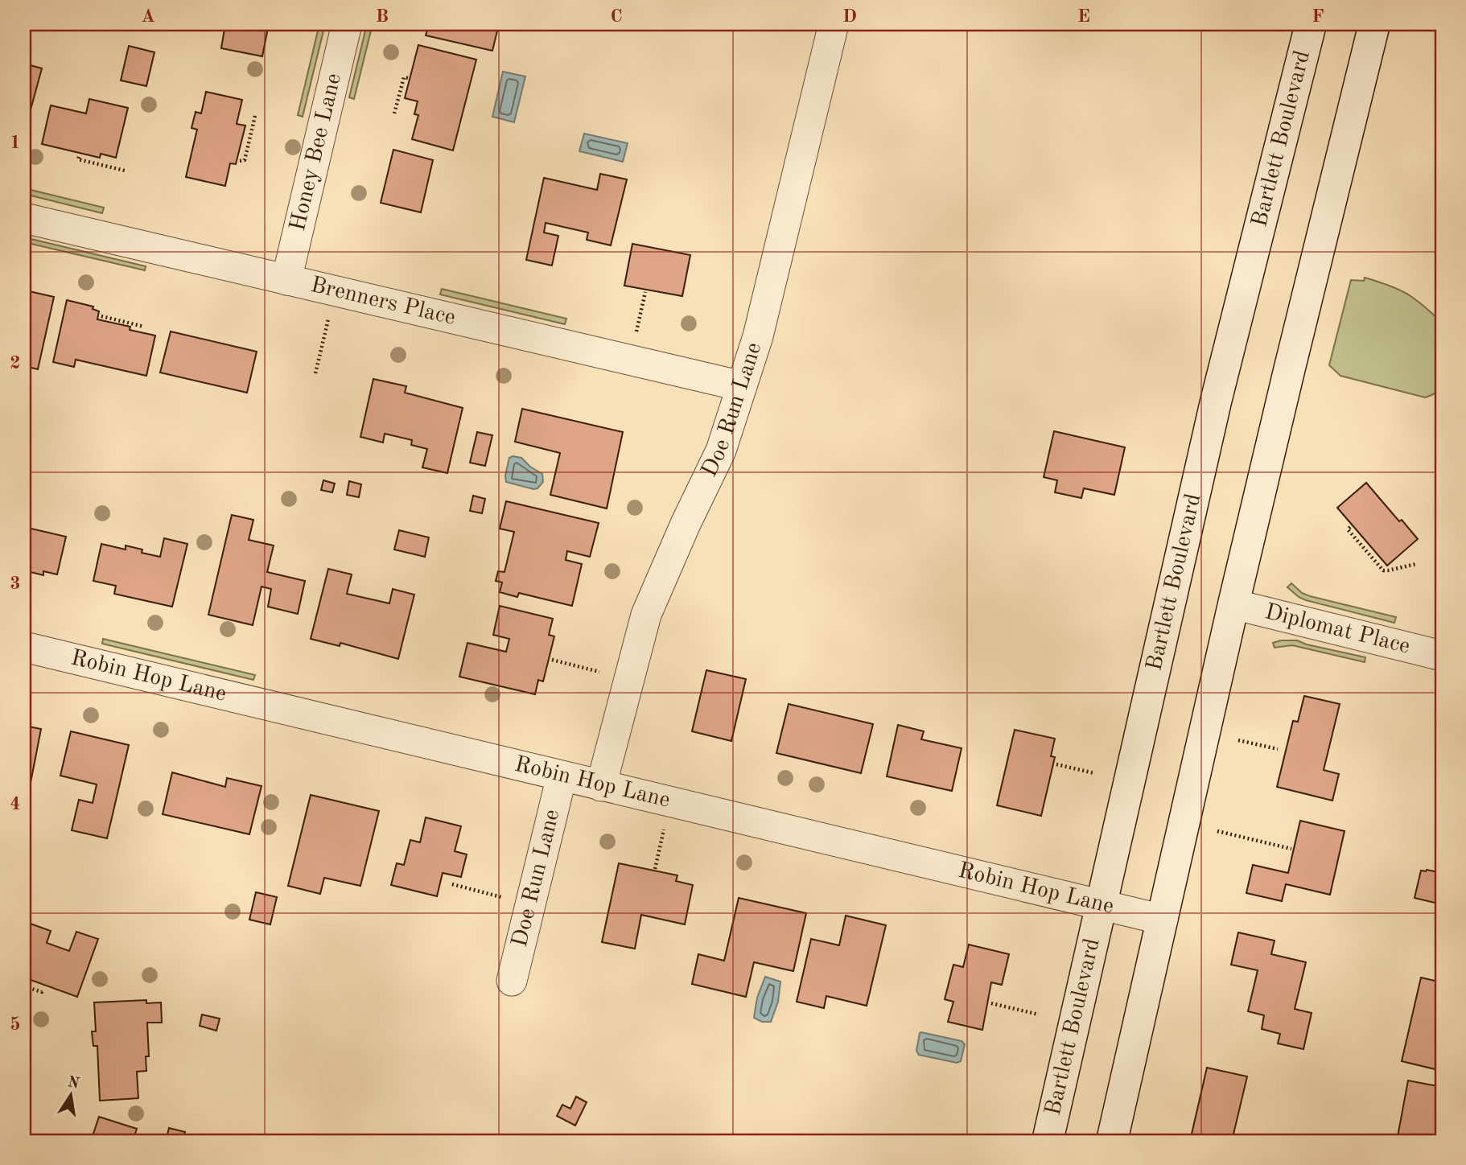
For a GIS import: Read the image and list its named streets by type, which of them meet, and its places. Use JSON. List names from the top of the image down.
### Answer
{
  "streets": {
    "main road": ["Bartlett Boulevard"],
    "street": [
      "Honey Bee Lane",
      "Brenners Place",
      "Doe Run Lane",
      "Diplomat Place",
      "Robin Hop Lane"
    ]
  },
  "crossings": [
    ["Bartlett Boulevard", "Robin Hop Lane"],
    ["Honey Bee Lane", "Brenners Place"],
    ["Brenners Place", "Doe Run Lane"],
    ["Doe Run Lane", "Robin Hop Lane"]
  ],
  "north": "top",
  "grid": {
    "columns": [
      "A",
      "B",
      "C",
      "D",
      "E",
      "F"
    ],
    "rows": [
      "1",
      "2",
      "3",
      "4",
      "5"
    ]
  }
}
